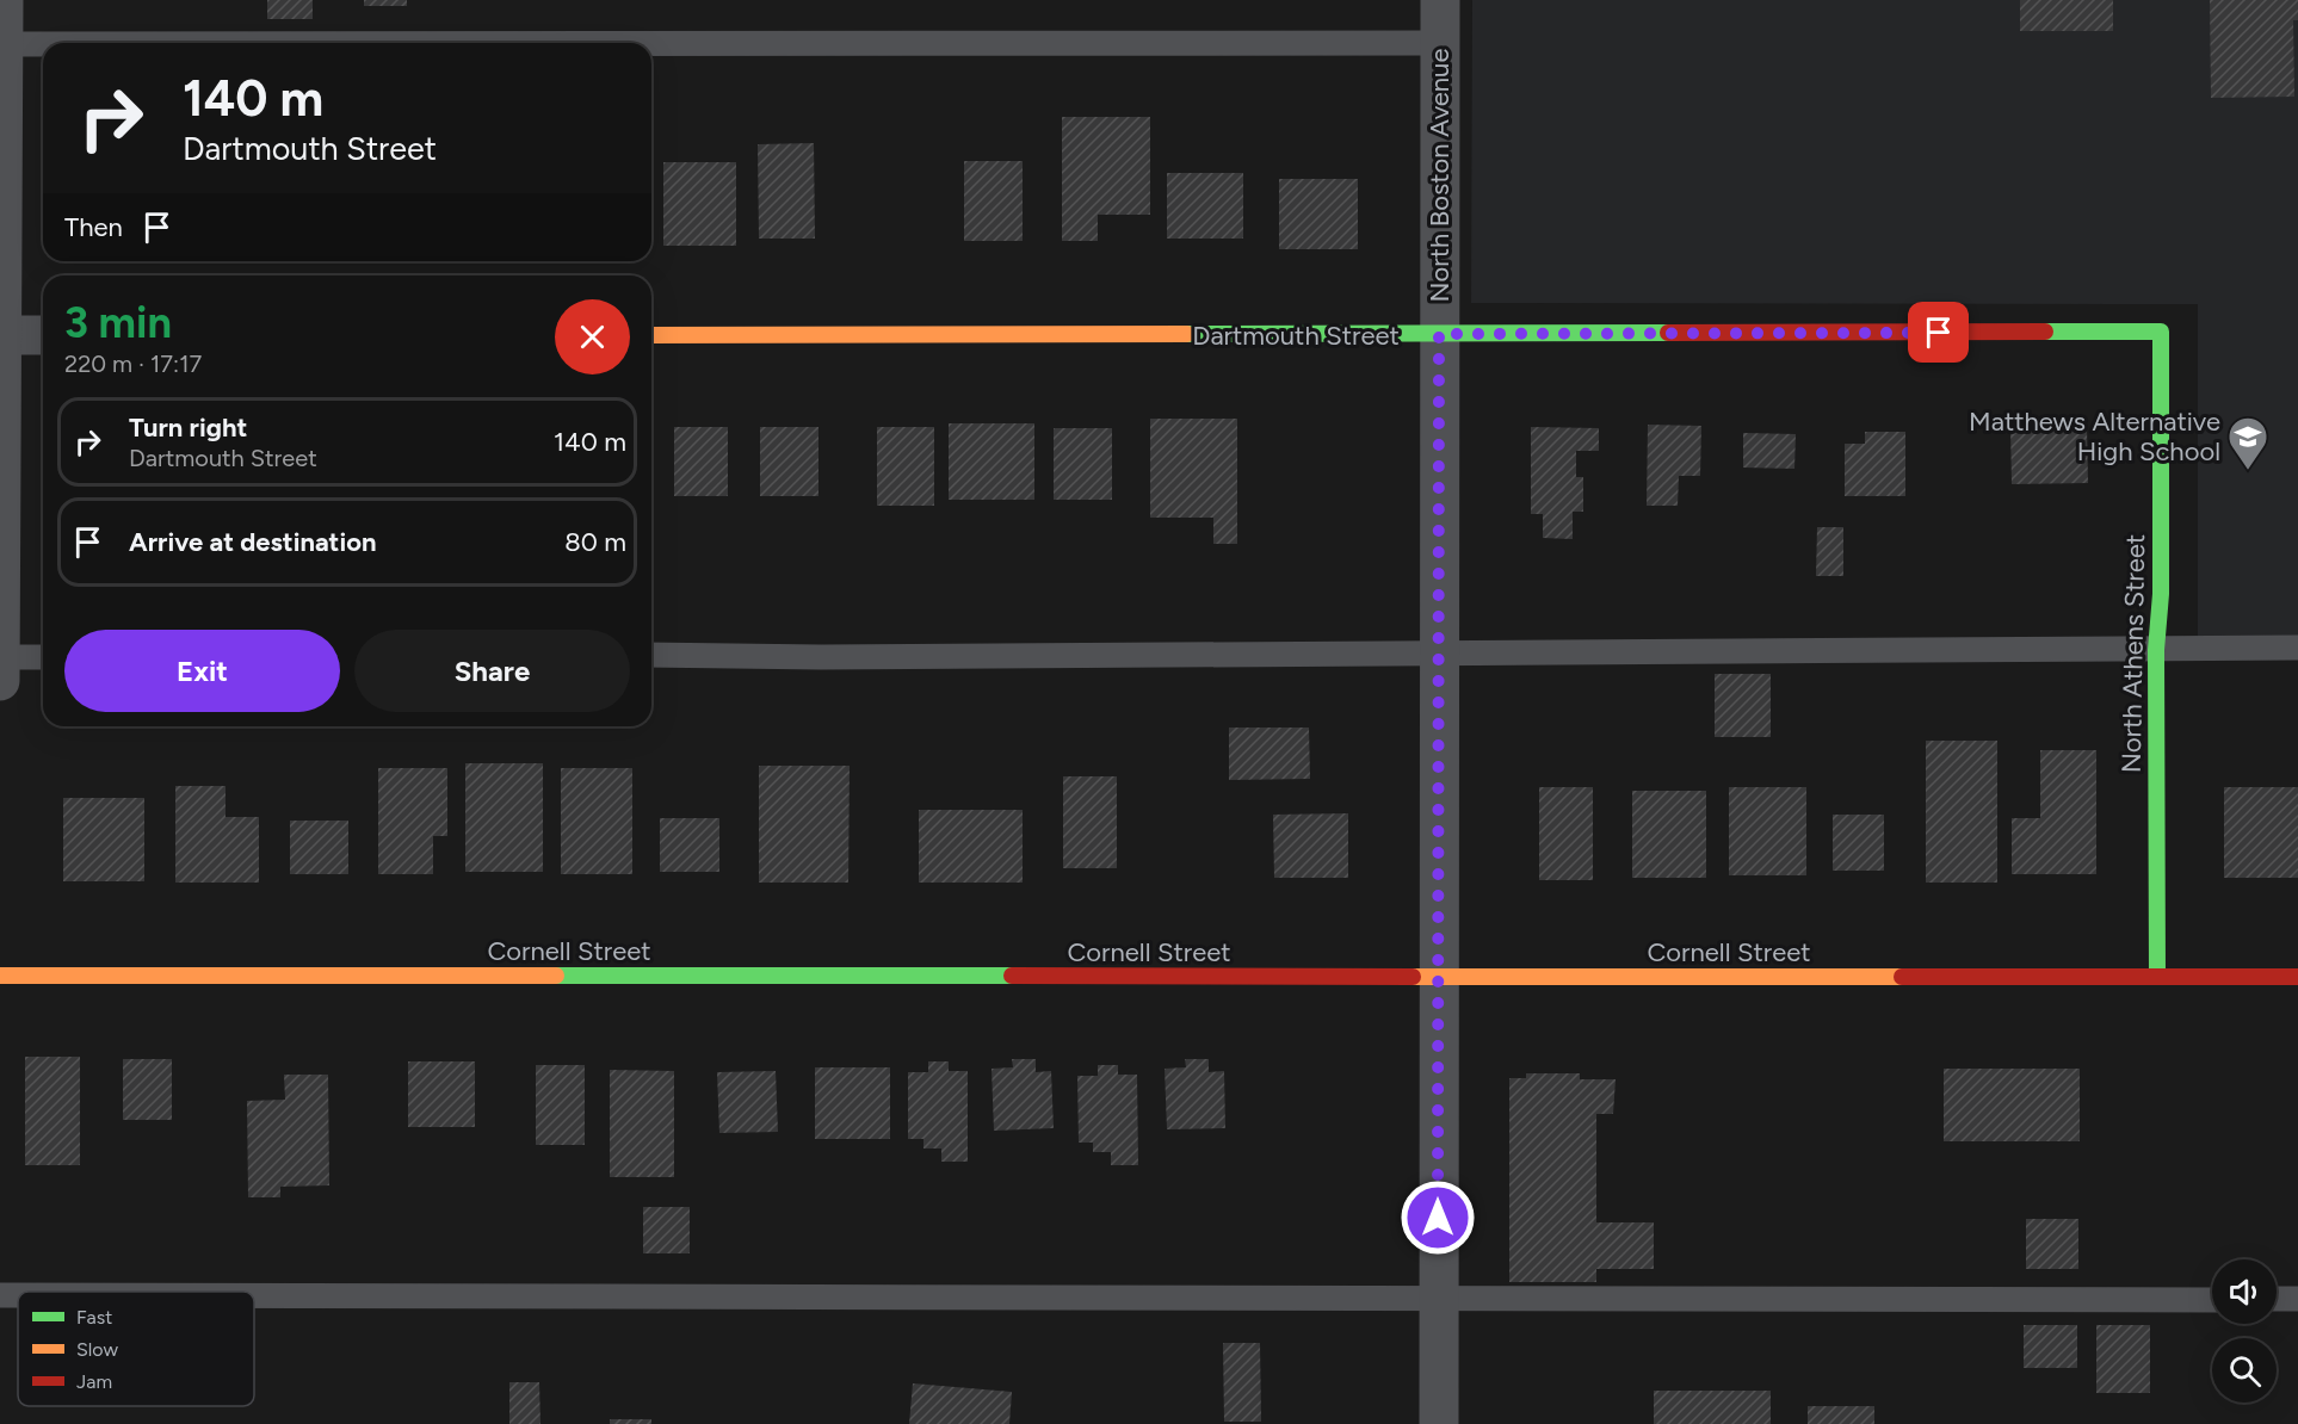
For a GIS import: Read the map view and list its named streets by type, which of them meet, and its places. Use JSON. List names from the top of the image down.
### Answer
{
  "streets": {
    "street": [
      "North Boston Avenue",
      "Dartmouth Street",
      "North Athens Street",
      "Cornell Street"
    ]
  },
  "crossings": [
    ["North Boston Avenue", "Dartmouth Street"],
    ["North Boston Avenue", "Cornell Street"],
    ["Dartmouth Street", "North Athens Street"],
    ["North Athens Street", "Cornell Street"]
  ],
  "places": {
    "school or university": ["Matthews Alternative High School"]
  },
  "legend": ["Fast", "Slow", "Jam"],
  "page": {
    "turn": ["140 m", "Dartmouth Street"],
    "then": "Then",
    "heading": ["3 min", "220 m · 17:17"],
    "list": [
      {
        "name": "Turn right",
        "note": "Dartmouth Street",
        "value": "140 m"
      },
      {
        "name": "Arrive at destination",
        "value": "80 m"
      }
    ],
    "buttons": ["Exit", "Share"]
  }
}
